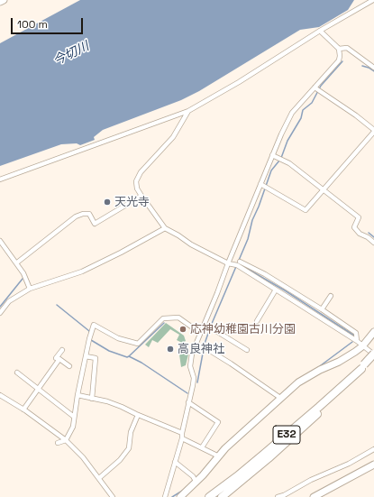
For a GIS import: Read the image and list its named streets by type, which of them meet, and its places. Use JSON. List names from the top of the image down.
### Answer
{
  "streets": {
    "highway": ["E32"]
  },
  "water": ["今切川"],
  "places": ["天光寺", "応神幼稚園古川分園", "高良神社"],
  "scale_bar": "100 m"
}
